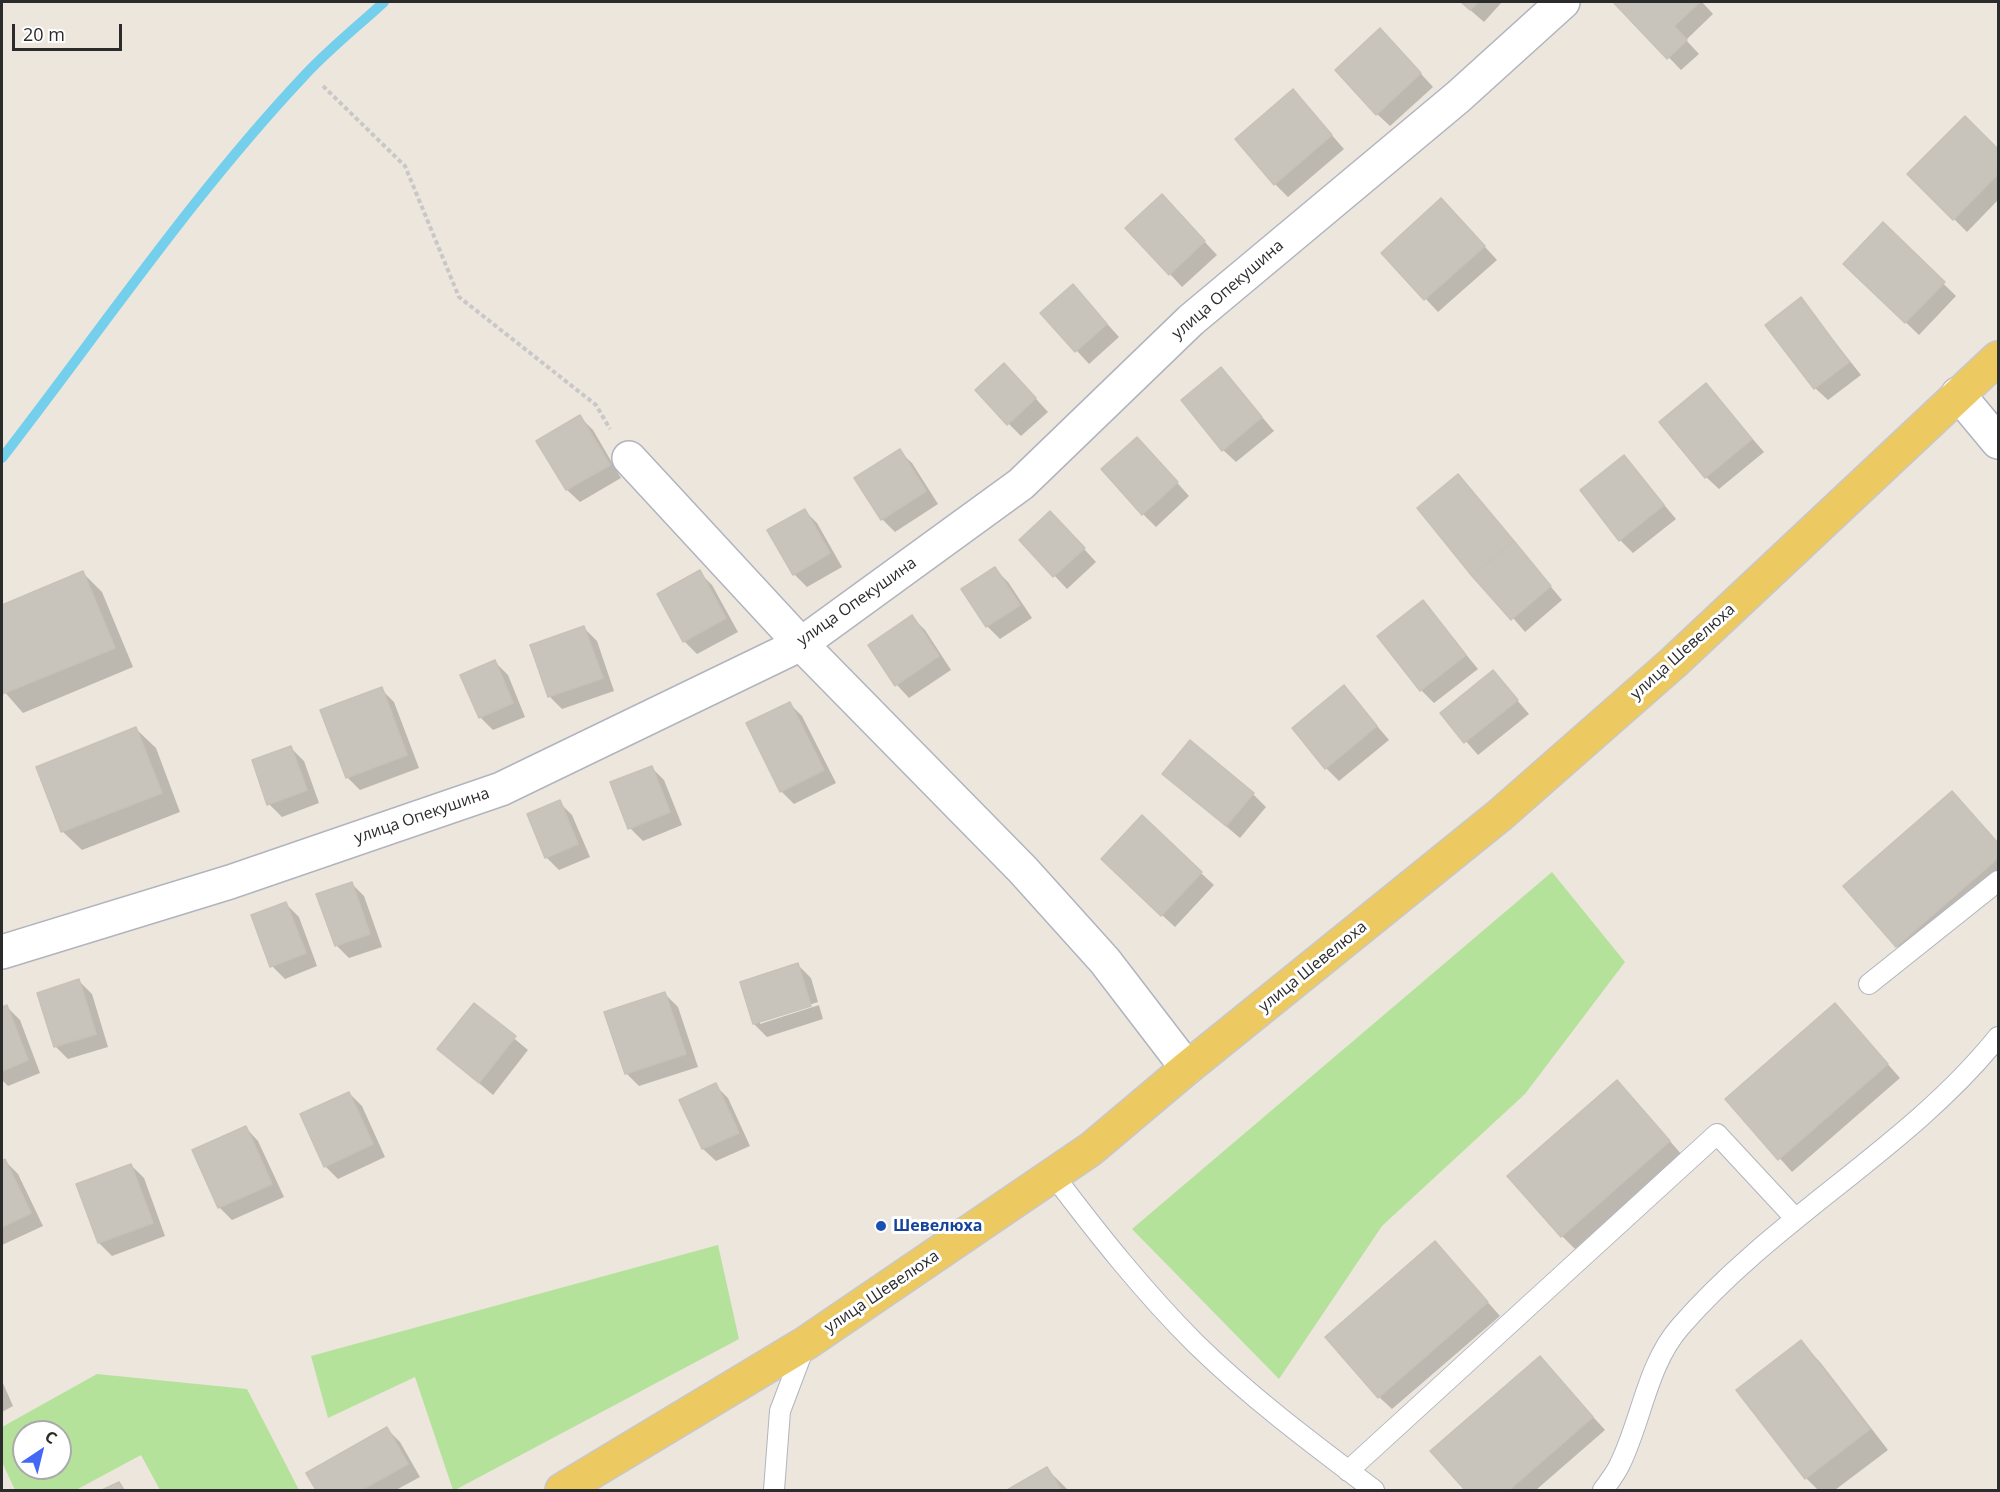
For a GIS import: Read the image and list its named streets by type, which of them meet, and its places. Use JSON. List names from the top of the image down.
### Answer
{
  "streets": {
    "main road": ["улица Шевелюха"],
    "street": ["улица Опекушина"]
  },
  "places": ["Шевелюха"],
  "scale_bar": "20 m",
  "north": "top right"
}
